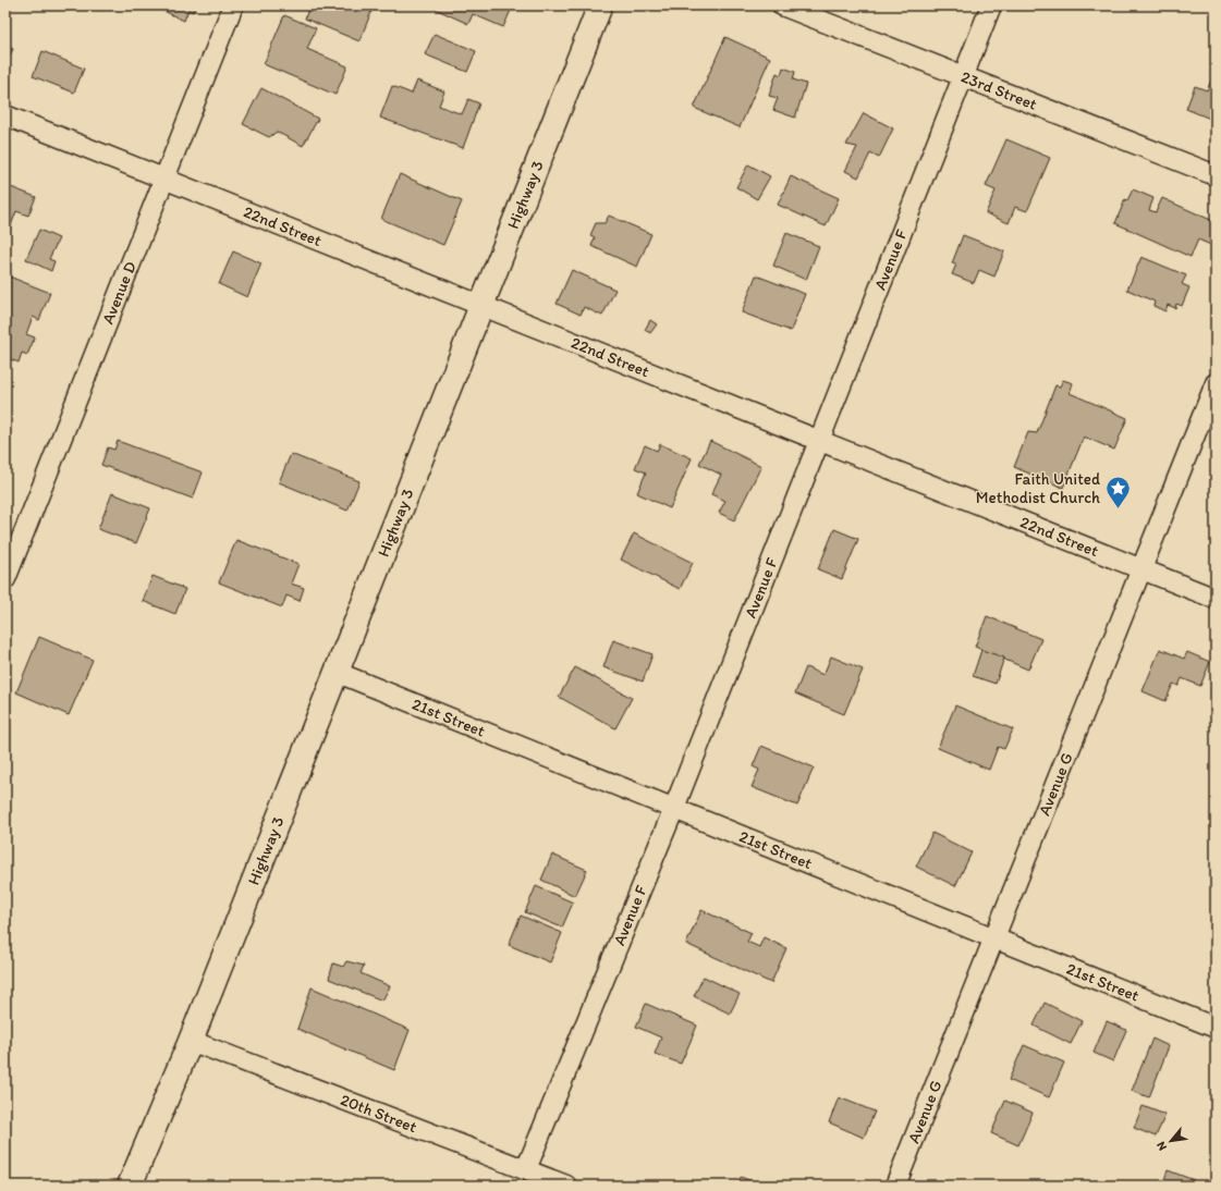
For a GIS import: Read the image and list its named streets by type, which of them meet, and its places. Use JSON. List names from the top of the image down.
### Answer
{
  "streets": {
    "main road": ["Highway 3"],
    "street": [
      "23rd Street",
      "22nd Street",
      "Avenue F",
      "Avenue D",
      "21st Street",
      "Avenue G",
      "20th Street"
    ]
  },
  "crossings": [
    ["23rd Street", "Avenue F"],
    ["Highway 3", "22nd Street"],
    ["Highway 3", "21st Street"],
    ["Highway 3", "20th Street"],
    ["22nd Street", "Avenue F"],
    ["22nd Street", "Avenue D"],
    ["22nd Street", "Avenue G"],
    ["Avenue F", "21st Street"],
    ["Avenue F", "20th Street"],
    ["21st Street", "Avenue G"]
  ],
  "places": {
    "place": ["Faith United Methodist Church"]
  },
  "north": "bottom left"
}
